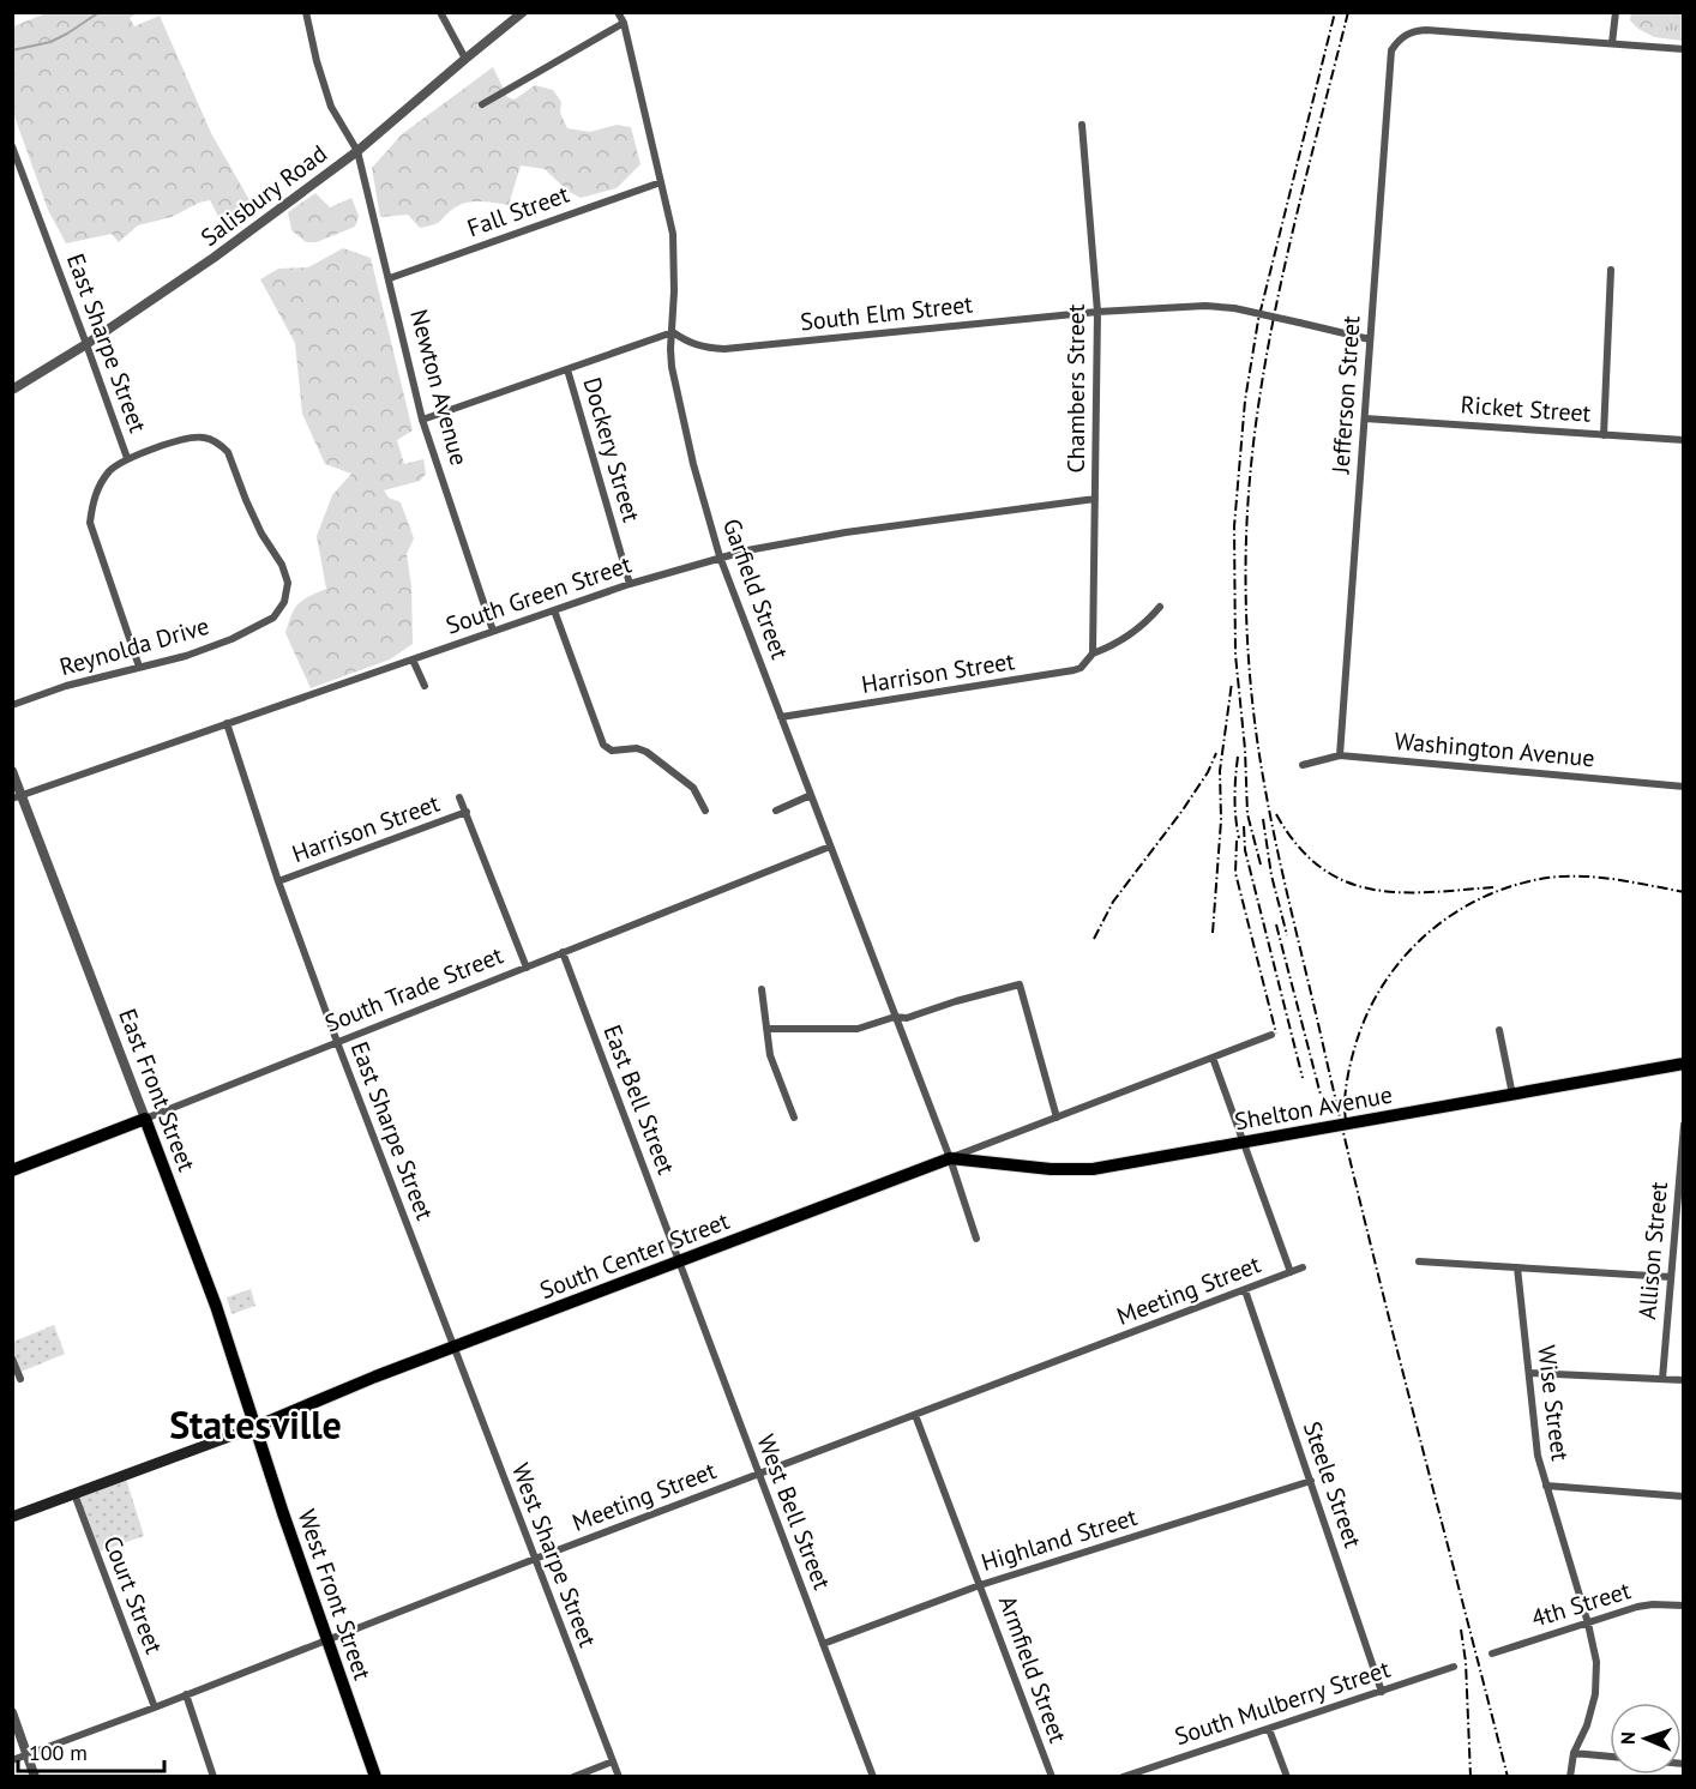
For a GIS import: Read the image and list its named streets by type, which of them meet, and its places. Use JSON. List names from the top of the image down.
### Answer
{
  "streets": {
    "main road": [
      "South Trade Street",
      "East Front Street",
      "Shelton Avenue",
      "South Center Street",
      "West Front Street"
    ],
    "street": [
      "Salisbury Road",
      "Fall Street",
      "South Elm Street",
      "East Sharpe Street",
      "Newton Avenue",
      "Chambers Street",
      "Jefferson Street",
      "Ricket Street",
      "Dockery Street",
      "Garfield Street",
      "South Green Street",
      "Reynolda Drive",
      "Harrison Street",
      "Washington Avenue",
      "East Bell Street",
      "Allison Street",
      "Meeting Street",
      "Wise Street",
      "Steele Street",
      "West Bell Street",
      "Highland Street",
      "West Sharpe Street",
      "Court Street",
      "4th Street",
      "Armfield Street",
      "South Mulberry Street"
    ]
  },
  "crossings": [
    ["Salisbury Road", "East Sharpe Street"],
    ["Salisbury Road", "Newton Avenue"],
    ["Fall Street", "Newton Avenue"],
    ["Fall Street", "Garfield Street"],
    ["South Elm Street", "Chambers Street"],
    ["South Elm Street", "Jefferson Street"],
    ["South Elm Street", "Garfield Street"],
    ["East Sharpe Street", "South Green Street"],
    ["East Sharpe Street", "Reynolda Drive"],
    ["East Sharpe Street", "Harrison Street"],
    ["East Sharpe Street", "South Trade Street"],
    ["East Sharpe Street", "South Center Street"],
    ["East Sharpe Street", "West Sharpe Street"],
    ["Newton Avenue", "South Green Street"],
    ["Chambers Street", "South Green Street"],
    ["Chambers Street", "Harrison Street"],
    ["Jefferson Street", "Ricket Street"],
    ["Jefferson Street", "Washington Avenue"],
    ["Dockery Street", "South Green Street"],
    ["Garfield Street", "South Green Street"],
    ["Garfield Street", "Harrison Street"],
    ["Garfield Street", "South Trade Street"],
    ["Garfield Street", "Shelton Avenue"],
    ["Garfield Street", "South Center Street"],
    ["South Green Street", "East Front Street"],
    ["South Trade Street", "East Front Street"],
    ["South Trade Street", "East Bell Street"],
    ["East Front Street", "South Center Street"],
    ["East Front Street", "West Front Street"],
    ["East Bell Street", "South Center Street"],
    ["East Bell Street", "West Bell Street"],
    ["Shelton Avenue", "South Center Street"],
    ["South Center Street", "West Bell Street"],
    ["South Center Street", "West Sharpe Street"],
    ["South Center Street", "Court Street"],
    ["South Center Street", "West Front Street"],
    ["Meeting Street", "Steele Street"],
    ["Meeting Street", "West Bell Street"],
    ["Meeting Street", "West Sharpe Street"],
    ["Meeting Street", "Court Street"],
    ["Meeting Street", "West Front Street"],
    ["Meeting Street", "Armfield Street"],
    ["Wise Street", "4th Street"],
    ["Steele Street", "Highland Street"],
    ["Steele Street", "South Mulberry Street"],
    ["West Bell Street", "Highland Street"],
    ["Highland Street", "Armfield Street"]
  ],
  "districts": ["Statesville"],
  "scale_bar": "100 m",
  "north": "left"
}
